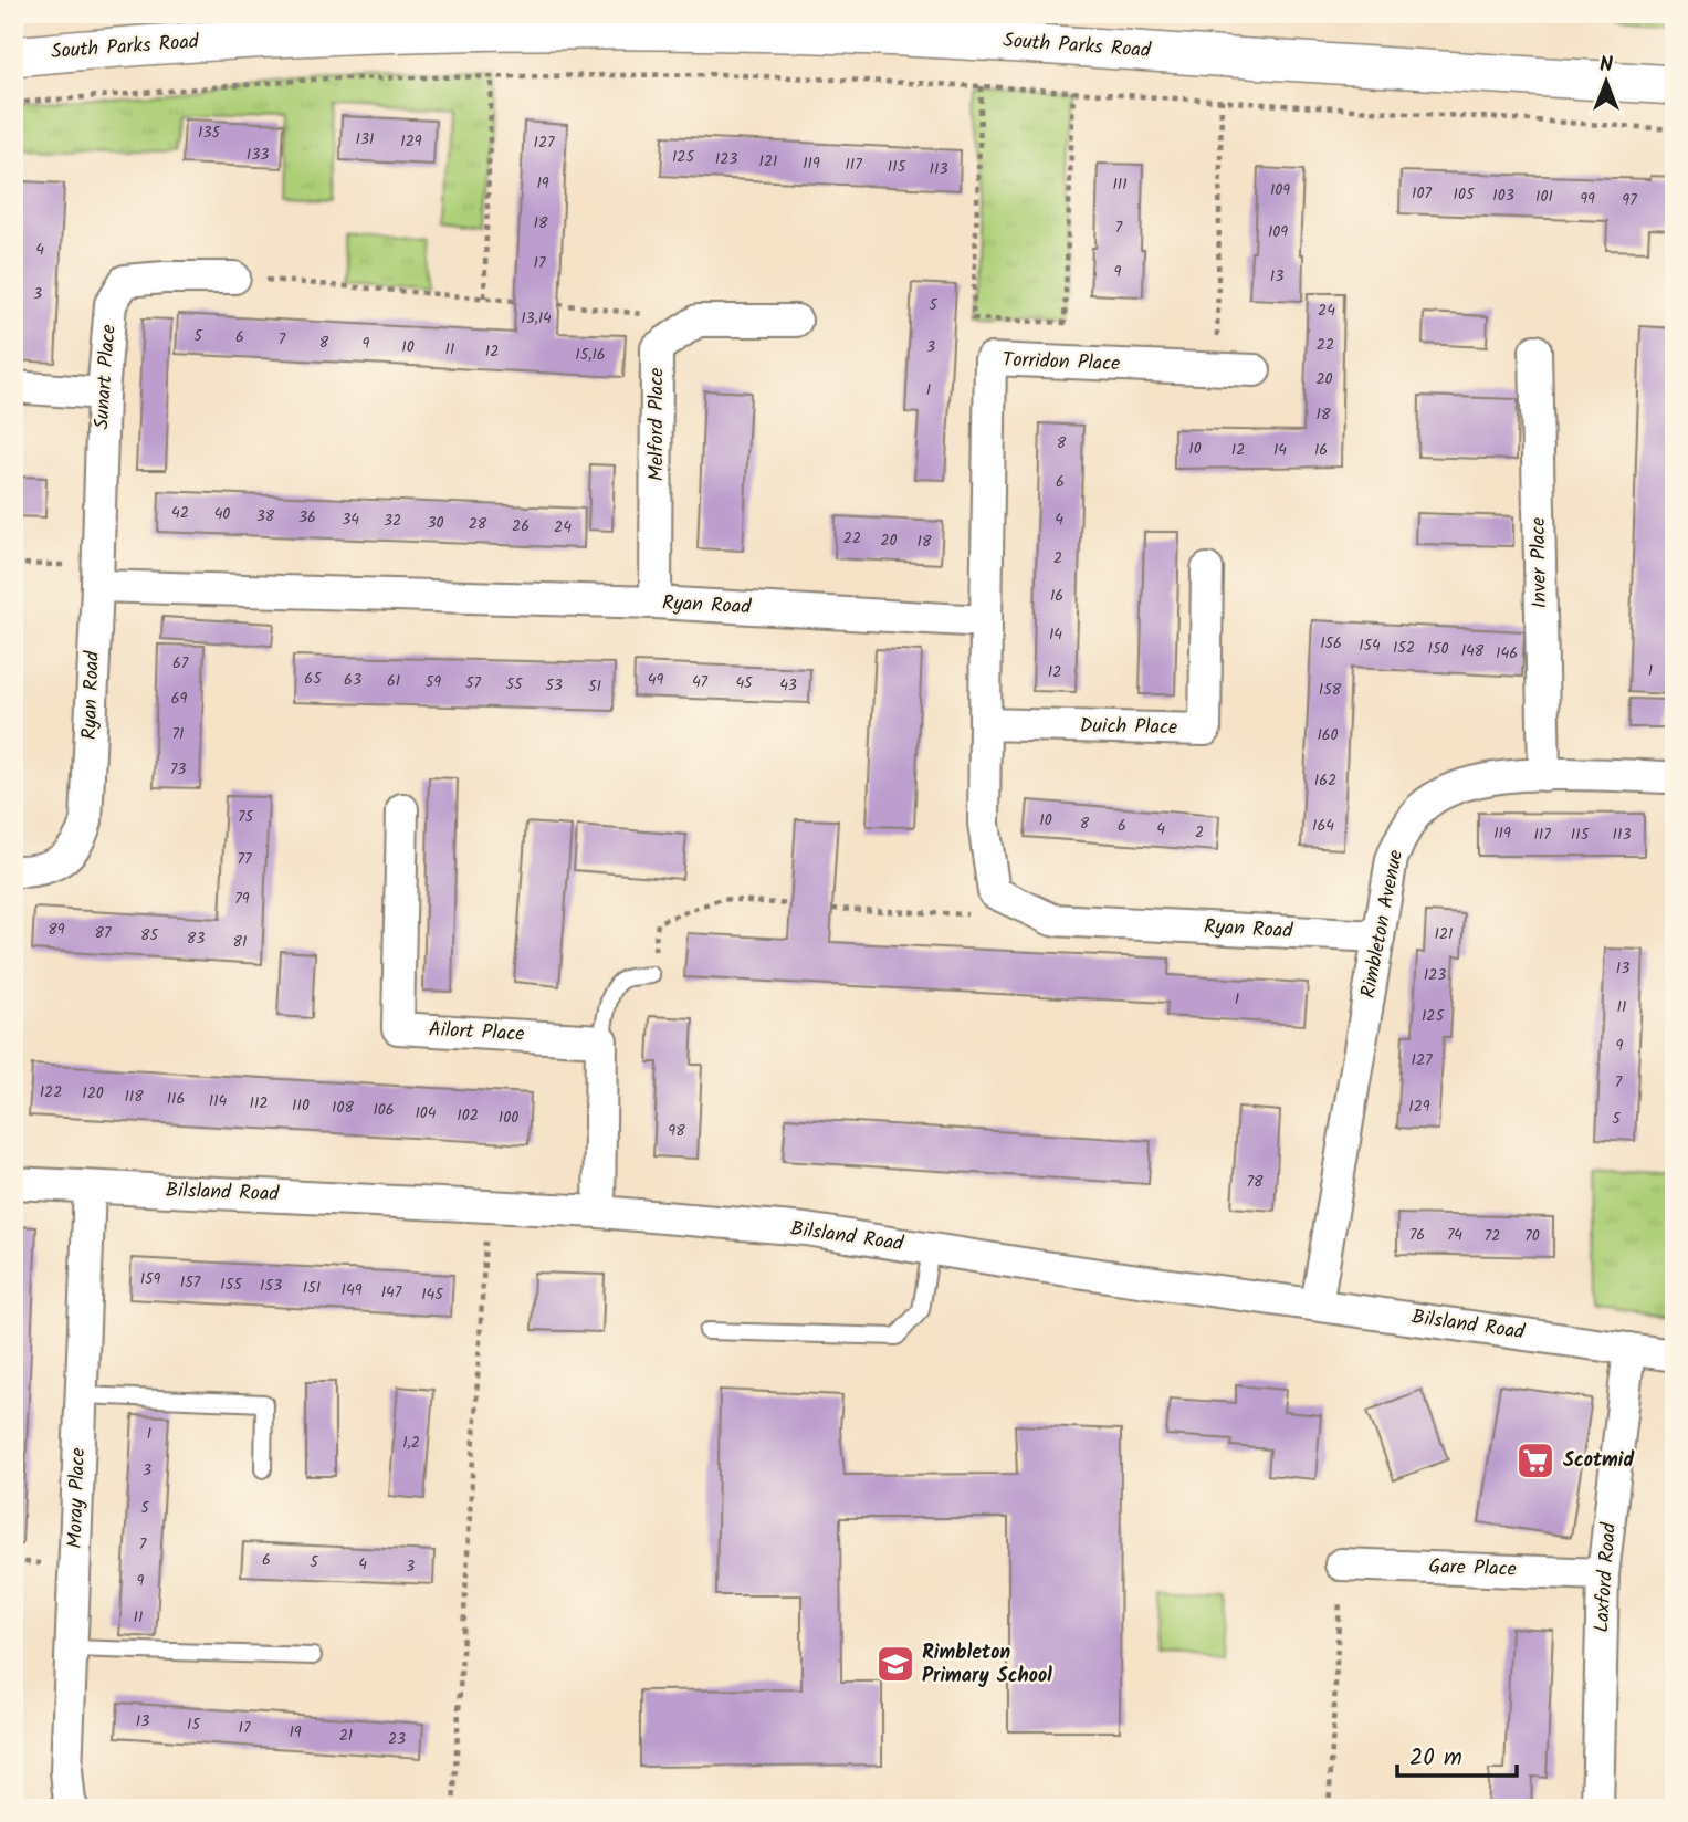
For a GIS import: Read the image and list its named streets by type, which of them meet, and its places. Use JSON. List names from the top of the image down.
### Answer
{
  "streets": {
    "street": [
      "South Parks Road",
      "Torridon Place",
      "Sunart Place",
      "Melford Place",
      "Inver Place",
      "Ryan Road",
      "Duich Place",
      "Rimbleton Avenue",
      "Ailort Place",
      "Bilsland Road",
      "Moray Place",
      "Gare Place",
      "Laxford Road"
    ]
  },
  "crossings": [
    ["Torridon Place", "Ryan Road"],
    ["Sunart Place", "Ryan Road"],
    ["Melford Place", "Ryan Road"],
    ["Inver Place", "Rimbleton Avenue"],
    ["Ryan Road", "Duich Place"],
    ["Ryan Road", "Rimbleton Avenue"],
    ["Rimbleton Avenue", "Bilsland Road"],
    ["Bilsland Road", "Moray Place"],
    ["Bilsland Road", "Laxford Road"],
    ["Gare Place", "Laxford Road"]
  ],
  "places": {
    "supermarket": ["Scotmid"],
    "school or university": ["Rimbleton Primary School"]
  },
  "house_numbers": [
    "135",
    "131",
    "129",
    "127",
    "133",
    "125",
    "123",
    "121",
    "119",
    "117",
    "115",
    "113",
    "19",
    "111",
    "109",
    "107",
    "105",
    "103",
    "101",
    "99",
    "97",
    "18",
    "7",
    "109",
    "4",
    "17",
    "9",
    "13",
    "3",
    "5",
    "24",
    "13,14",
    "5",
    "6",
    "7",
    "8",
    "9",
    "22",
    "10",
    "3",
    "11",
    "12",
    "15,16",
    "20",
    "1",
    "18",
    "8",
    "10",
    "12",
    "14",
    "16",
    "6",
    "42",
    "40",
    "38",
    "36",
    "34",
    "4",
    "32",
    "30",
    "28",
    "26",
    "24",
    "22",
    "20",
    "18",
    "2",
    "16",
    "14",
    "156",
    "154",
    "152",
    "150",
    "148",
    "146",
    "67",
    "1",
    "12",
    "65",
    "63",
    "49",
    "61",
    "59",
    "47",
    "57",
    "45",
    "55",
    "53",
    "43",
    "51",
    "158",
    "69",
    "71",
    "160",
    "73",
    "162",
    "75",
    "10",
    "8",
    "6",
    "164",
    "4",
    "2",
    "119",
    "117",
    "115",
    "113",
    "77",
    "79",
    "89",
    "87",
    "121",
    "85",
    "83",
    "81",
    "13",
    "123",
    "1",
    "11",
    "125",
    "9",
    "127",
    "7",
    "122",
    "120",
    "118",
    "116",
    "114",
    "112",
    "110",
    "129",
    "108",
    "106",
    "104",
    "102",
    "100",
    "5",
    "98",
    "78",
    "76",
    "74",
    "72",
    "70",
    "159",
    "157",
    "155",
    "153",
    "151",
    "149",
    "147",
    "145",
    "1",
    "1,2",
    "3",
    "5",
    "7",
    "6",
    "5",
    "4",
    "3",
    "9",
    "11",
    "13",
    "15",
    "17",
    "19",
    "21",
    "23"
  ],
  "scale_bar": "20 m",
  "north": "top"
}
